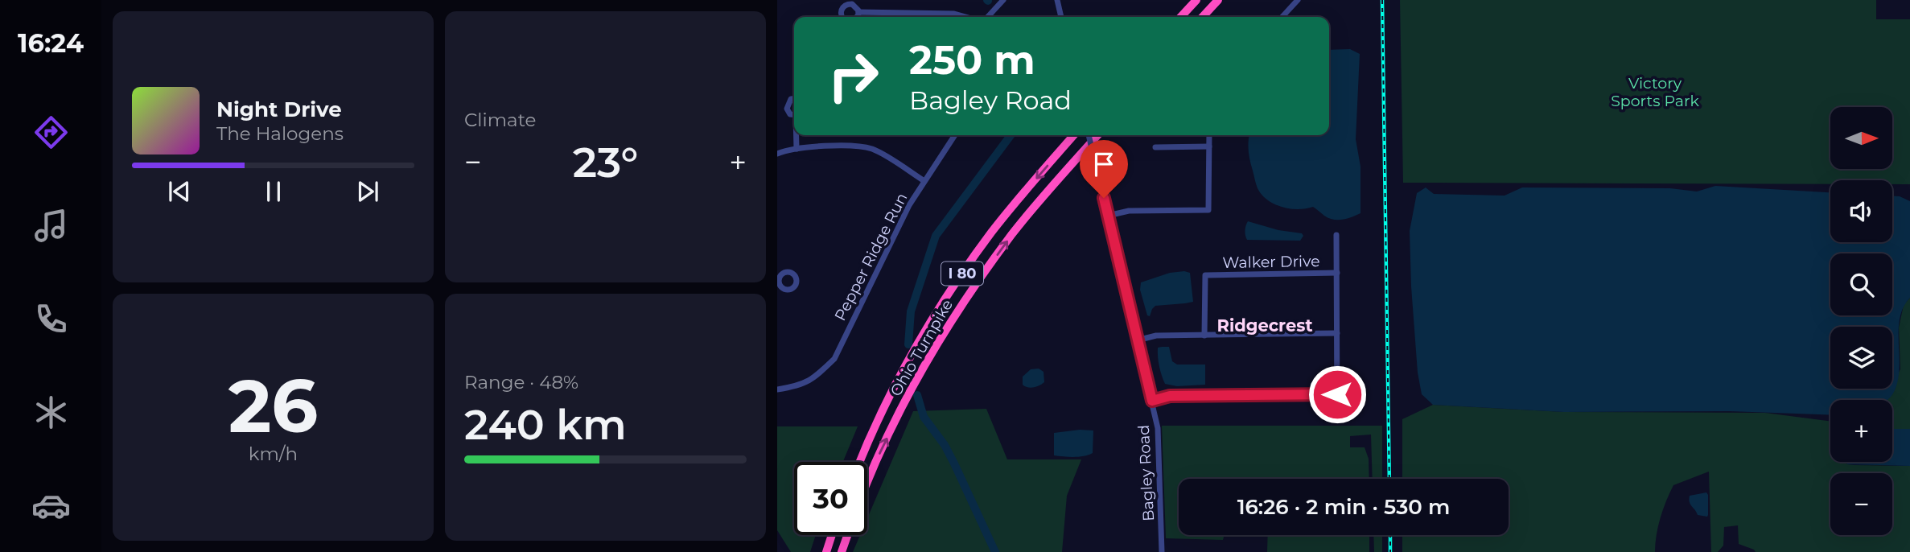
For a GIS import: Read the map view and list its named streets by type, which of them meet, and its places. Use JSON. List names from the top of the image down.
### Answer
{
  "streets": {
    "highway": ["I 80", "Ohio Turnpike"],
    "street": ["Pepper Ridge Run", "Walker Drive", "Bagley Road"]
  },
  "districts": ["Ridgecrest"],
  "parks": ["Victory Sports Park"],
  "north": "right",
  "page": {
    "tabs": "16:24",
    "tile": [
      "Climate",
      ["26", "km/h"],
      ["Range · 48%", "240 km"]
    ],
    "turn": ["250 m", "Bagley Road"],
    "song": ["Night Drive", "The Halogens"],
    "map_buttons": ["+", "−"],
    "heat": ["−", "23°", "+"],
    "limit": "30",
    "trip": "16:26 · 2 min · 530 m"
  }
}
